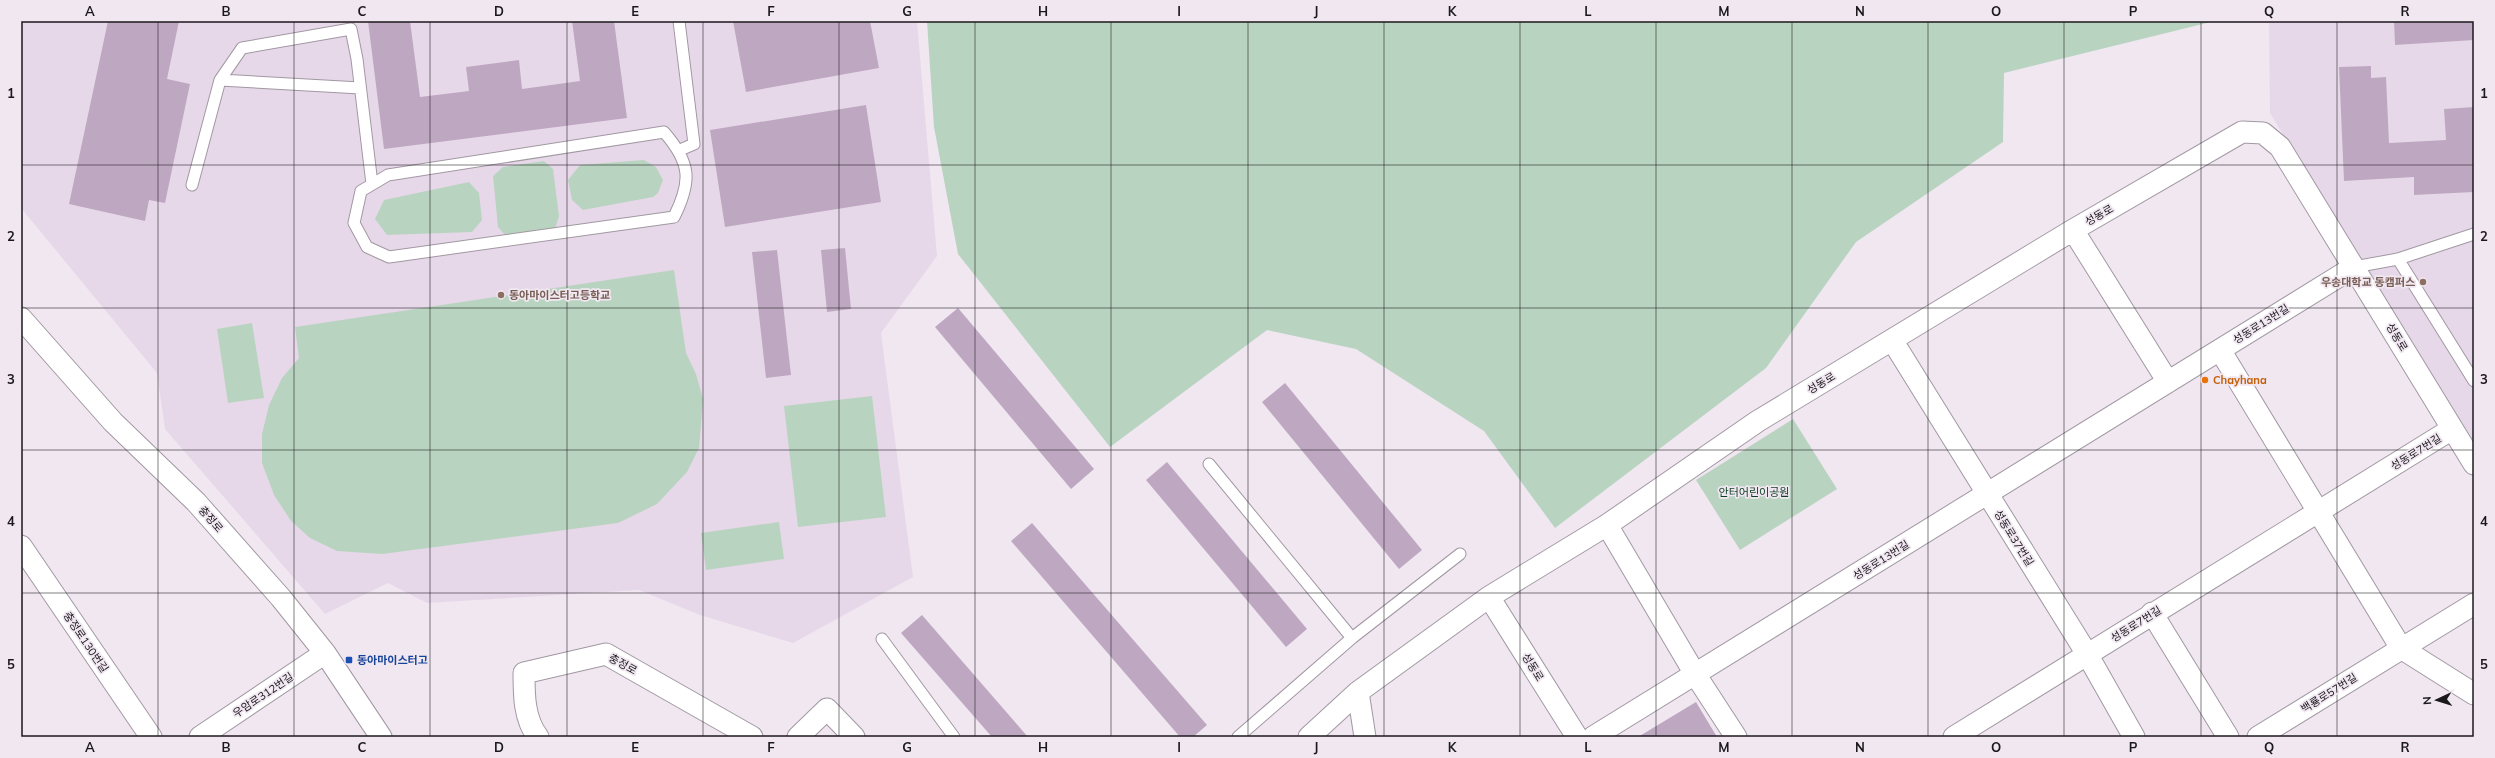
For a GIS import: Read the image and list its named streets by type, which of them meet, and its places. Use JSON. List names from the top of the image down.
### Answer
{
  "streets": {
    "street": [
      "성동로",
      "성동로13번길",
      "성동로7번길",
      "충정로",
      "성동로37번길",
      "충정로130번길",
      "백룡로57번길",
      "우암로312번길"
    ]
  },
  "crossings": [
    ["성동로", "성동로13번길"],
    ["성동로", "성동로7번길"],
    ["성동로", "성동로37번길"],
    ["성동로13번길", "성동로37번길"],
    ["성동로7번길", "성동로37번길"],
    ["충정로", "우암로312번길"]
  ],
  "parks": ["안터어린이공원"],
  "places": {
    "other": ["우송대학교 동캠퍼스", "동아마이스터고등학교", "Chayhana"],
    "transit": ["동아마이스터고"]
  },
  "north": "left",
  "grid": {
    "columns": [
      "A",
      "B",
      "C",
      "D",
      "E",
      "F",
      "G",
      "H",
      "I",
      "J",
      "K",
      "L",
      "M",
      "N",
      "O",
      "P",
      "Q",
      "R"
    ],
    "rows": [
      "1",
      "2",
      "3",
      "4",
      "5"
    ]
  }
}
